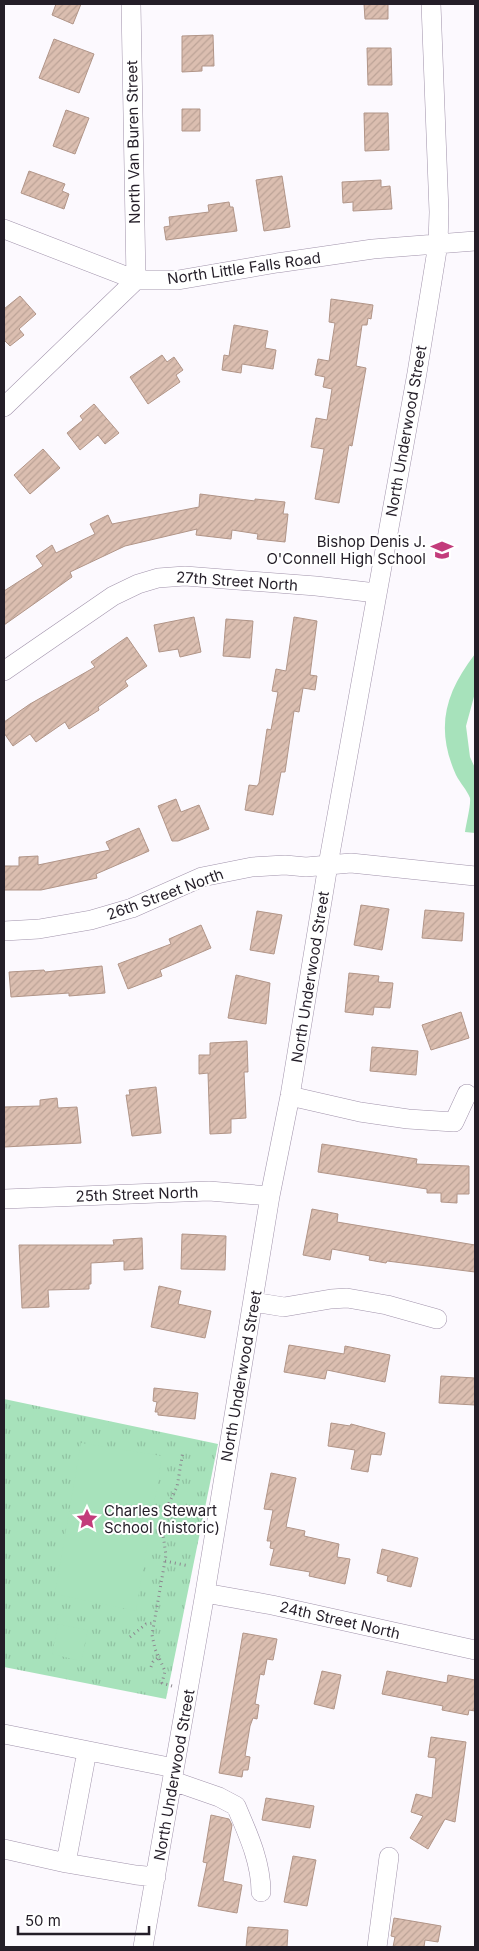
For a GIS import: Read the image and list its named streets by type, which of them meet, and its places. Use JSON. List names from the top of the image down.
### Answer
{
  "streets": {
    "street": [
      "North Van Buren Street",
      "North Little Falls Road",
      "North Underwood Street",
      "27th Street North",
      "26th Street North",
      "25th Street North",
      "24th Street North"
    ]
  },
  "crossings": [
    ["North Van Buren Street", "North Little Falls Road"],
    ["North Little Falls Road", "North Underwood Street"],
    ["North Underwood Street", "27th Street North"],
    ["North Underwood Street", "26th Street North"],
    ["North Underwood Street", "25th Street North"],
    ["North Underwood Street", "24th Street North"]
  ],
  "places": {
    "school or university": ["Bishop Denis J. O'Connell High School"],
    "place": ["Charles Stewart School (historic)"]
  },
  "scale_bar": "50 m"
}
